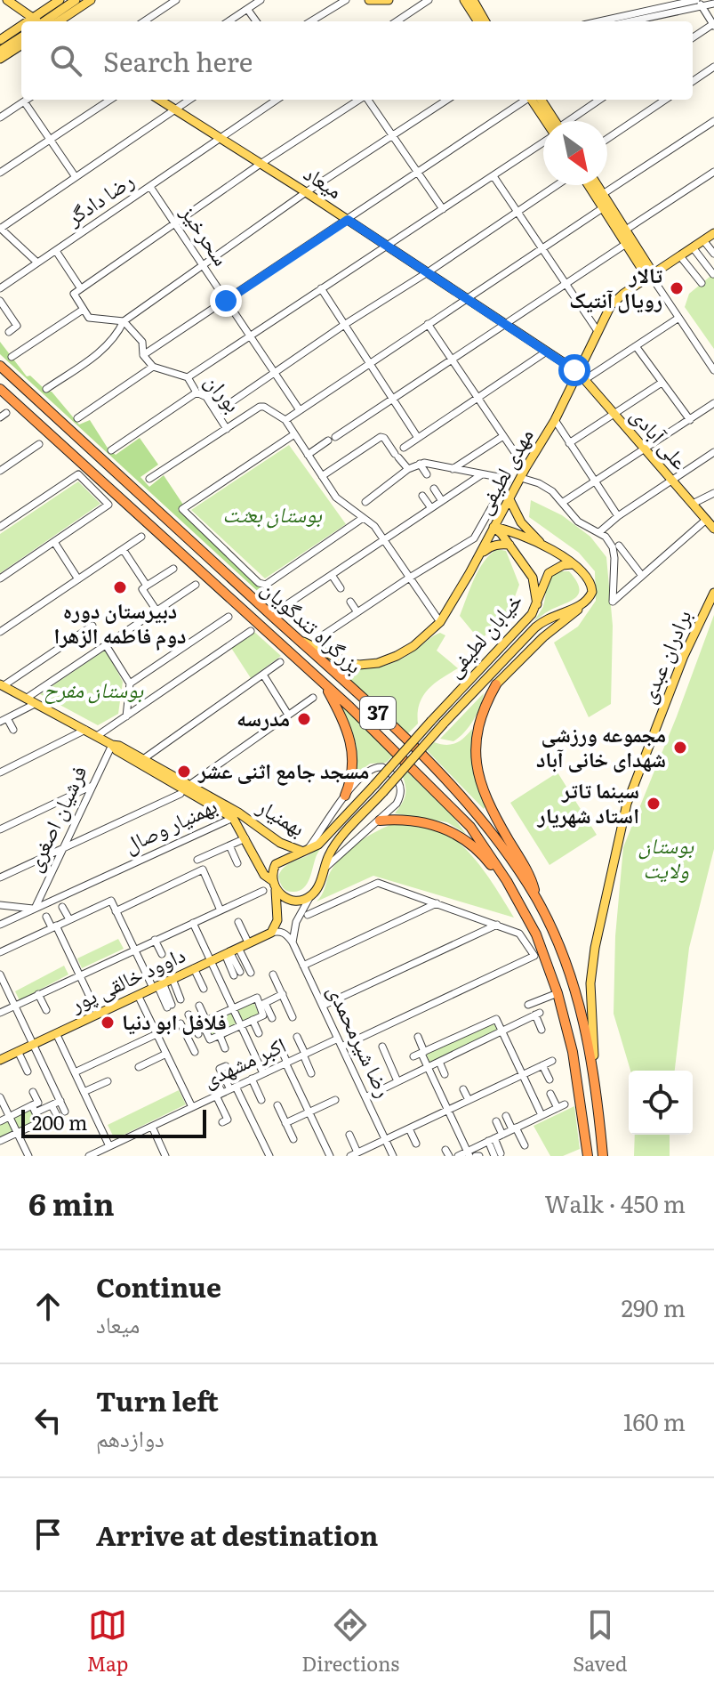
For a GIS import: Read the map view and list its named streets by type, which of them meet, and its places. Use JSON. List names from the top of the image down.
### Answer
{
  "streets": {
    "highway": ["بزرگراه تندگویان", "37"],
    "main road": [
      "میعاد",
      "علی آبادی",
      "مهدی لطیفی",
      "خیابان لطیفی",
      "برادران عبدی",
      "بهمنیار",
      "بهمنیار وصال",
      "داوود خالقی پور"
    ],
    "street": [
      "رضا دادگر",
      "سحرخیز",
      "بوران",
      "فرشیان اصغری",
      "رضا شیرمحمدی",
      "اکبر مشهدی"
    ]
  },
  "crossings": [
    ["میعاد", "رضا دادگر"],
    ["میعاد", "علی آبادی"],
    ["میعاد", "مهدی لطیفی"],
    ["رضا دادگر", "سحرخیز"],
    ["علی آبادی", "مهدی لطیفی"],
    ["مهدی لطیفی", "بزرگراه تندگویان"],
    ["بزرگراه تندگویان", "برادران عبدی"],
    ["خیابان لطیفی", "بهمنیار"],
    ["بهمنیار", "بهمنیار وصال"],
    ["فرشیان اصغری", "بهمنیار وصال"],
    ["رضا شیرمحمدی", "اکبر مشهدی"]
  ],
  "parks": ["بوستان بعثت", "بوستان مفرح", "بوستان ولایت"],
  "places": [
    "تالار رویال آنتیک",
    "دبیرستان دوره دوم فاطمه الزهرا",
    "مدرسه",
    "مجموعه ورزشی شهدای خانی آباد",
    "مسجد جامع اثنی عشر",
    "سینما تاتر استاد شهریار",
    "فلافل ابو دنیا"
  ],
  "scale_bar": "200 m",
  "north": "bottom right",
  "page": {
    "search": "Search here",
    "scale": "200 m",
    "heading": ["6 min", "Walk · 450 m"],
    "list": [
      ["Continue", "میعاد", "290 m"],
      ["Turn left", "دوازدهم", "160 m"],
      "Arrive at destination"
    ],
    "nav": ["Map", "Directions", "Saved"]
  }
}
